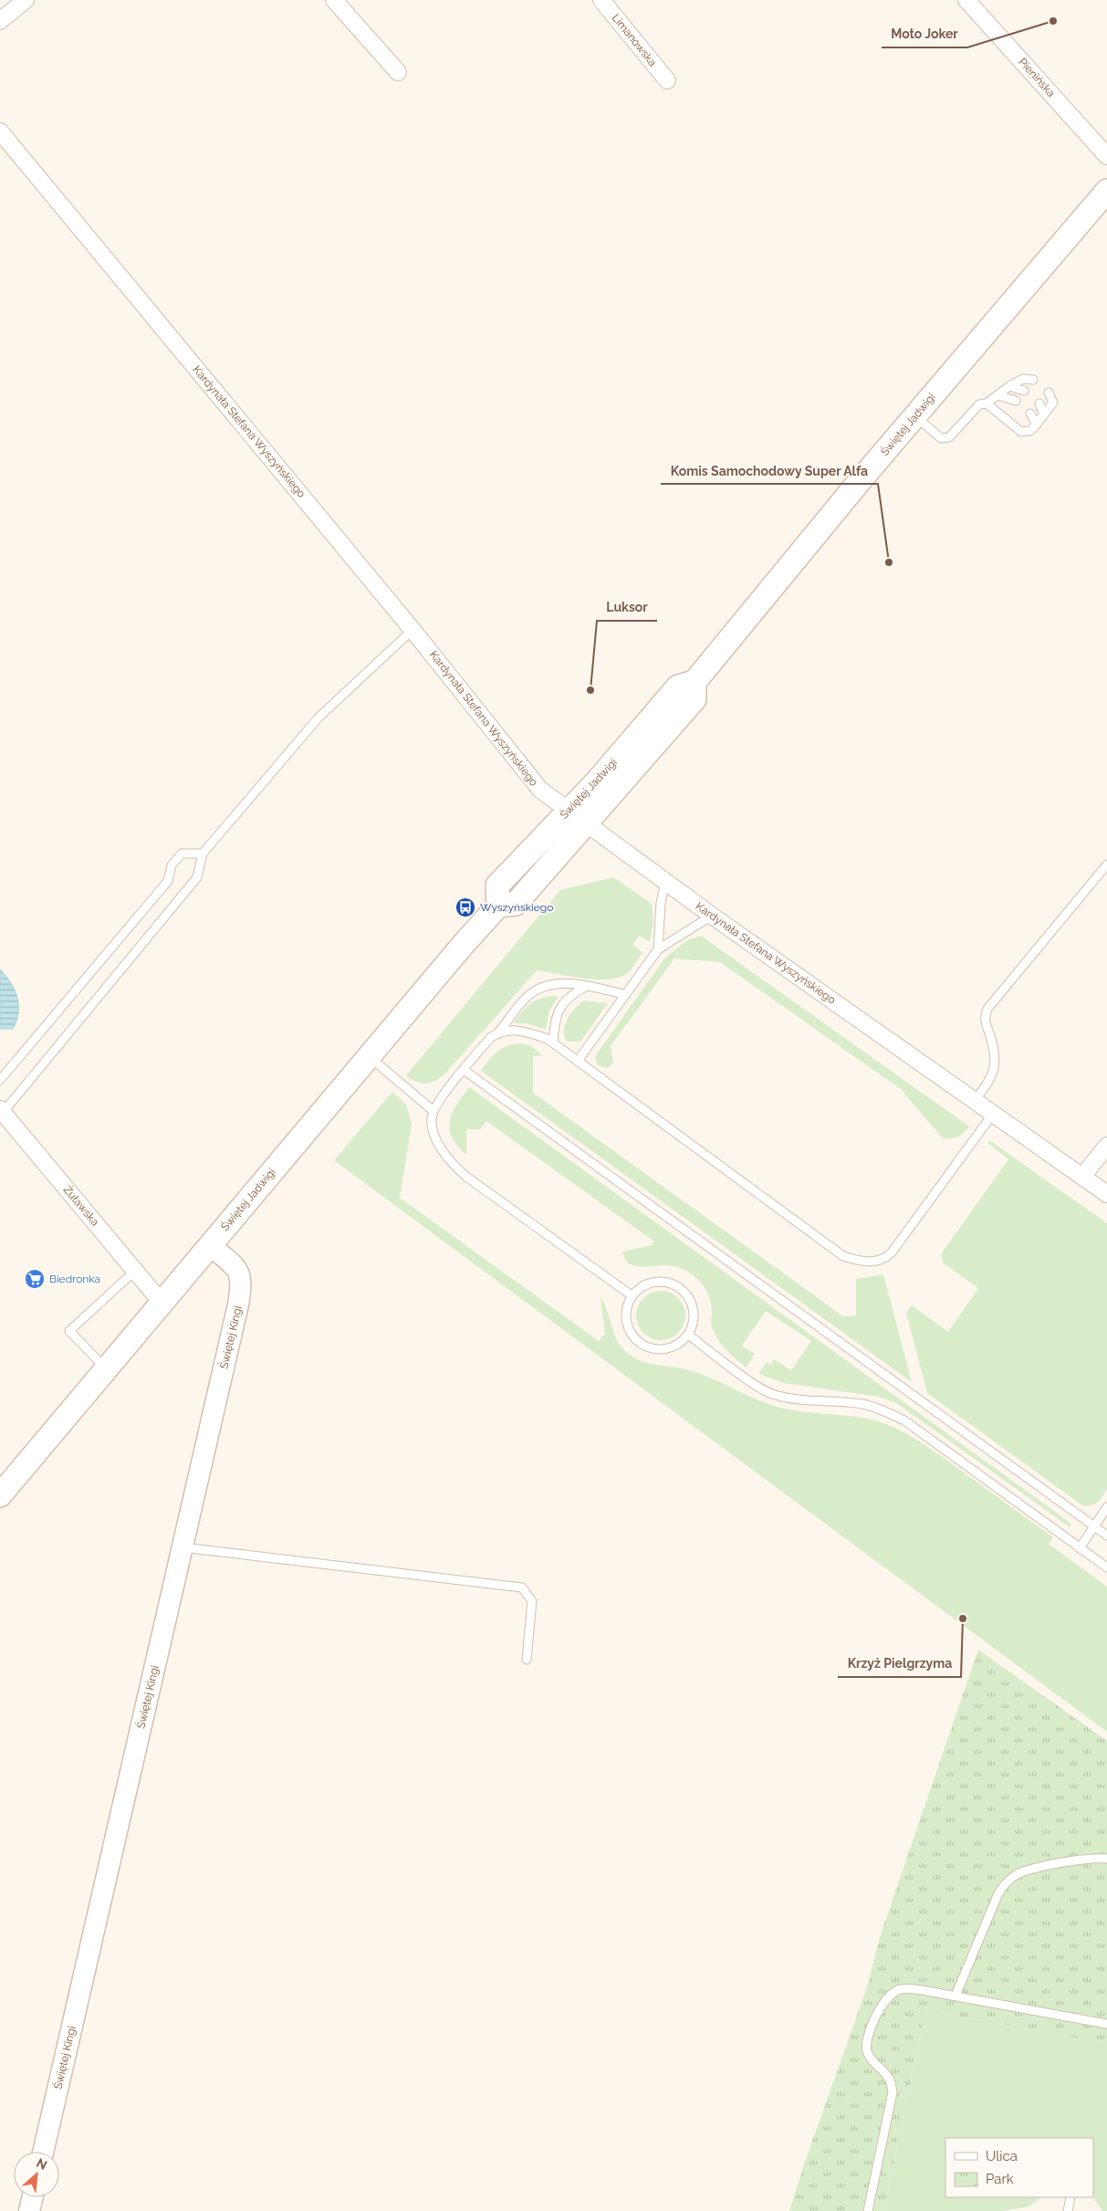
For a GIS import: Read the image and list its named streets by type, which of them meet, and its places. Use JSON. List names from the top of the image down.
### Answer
{
  "streets": {
    "main road": ["Świętej Jadwigi"],
    "street": [
      "Limanowska",
      "Pienińska",
      "Kardynała Stefana Wyszyńskiego",
      "Żuławska",
      "Świętej Kingi"
    ]
  },
  "crossings": [
    ["Świętej Jadwigi", "Kardynała Stefana Wyszyńskiego"],
    ["Świętej Jadwigi", "Żuławska"],
    ["Świętej Jadwigi", "Świętej Kingi"]
  ],
  "places": {
    "other": [
      "Moto Joker",
      "Komis Samochodowy Super Alfa",
      "Luksor",
      "Krzyż Pielgrzyma"
    ],
    "bus stop": ["Wyszyńskiego"],
    "supermarket": ["Biedronka"]
  },
  "legend": ["Ulica", "Park"],
  "north": "top right"
}
